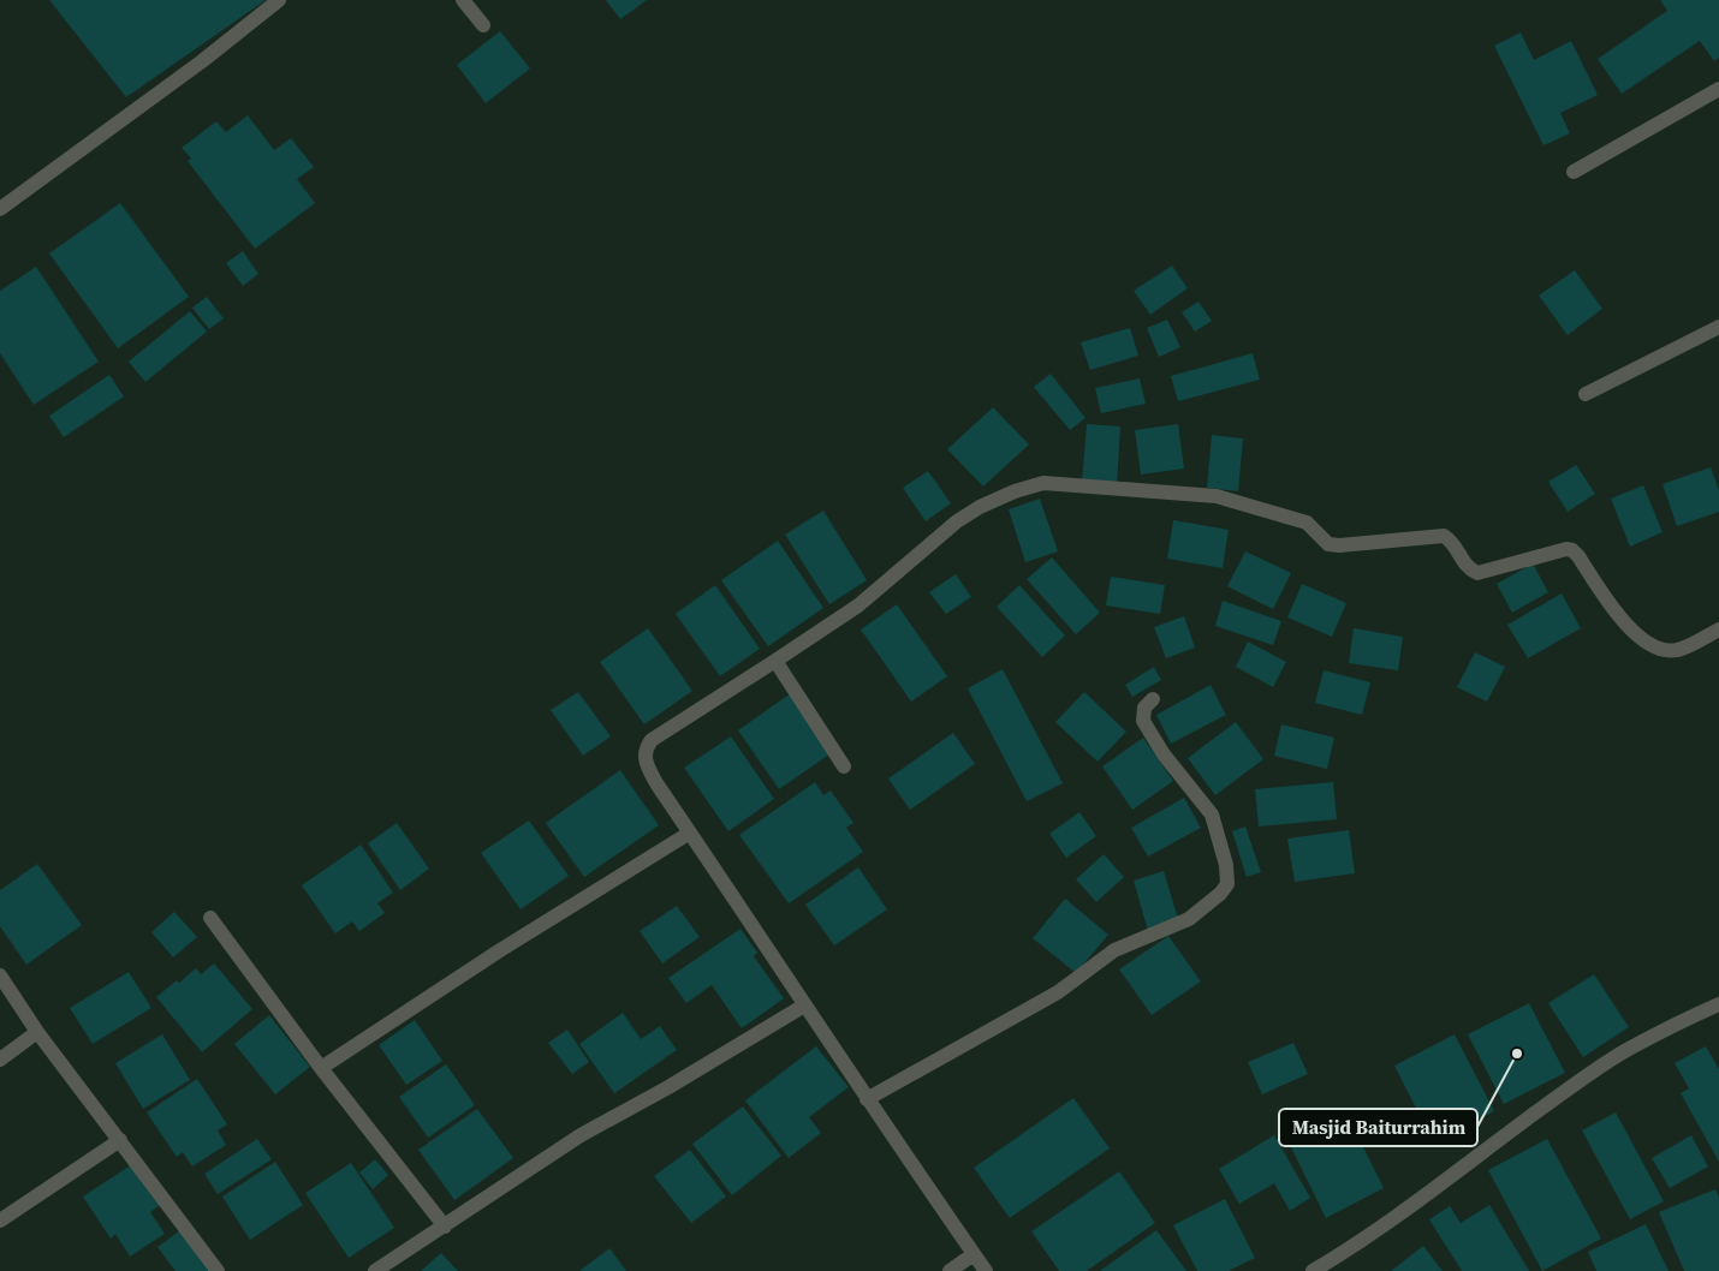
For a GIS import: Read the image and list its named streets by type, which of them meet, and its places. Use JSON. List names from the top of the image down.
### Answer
{
  "places": ["Masjid Baiturrahim"]
}
